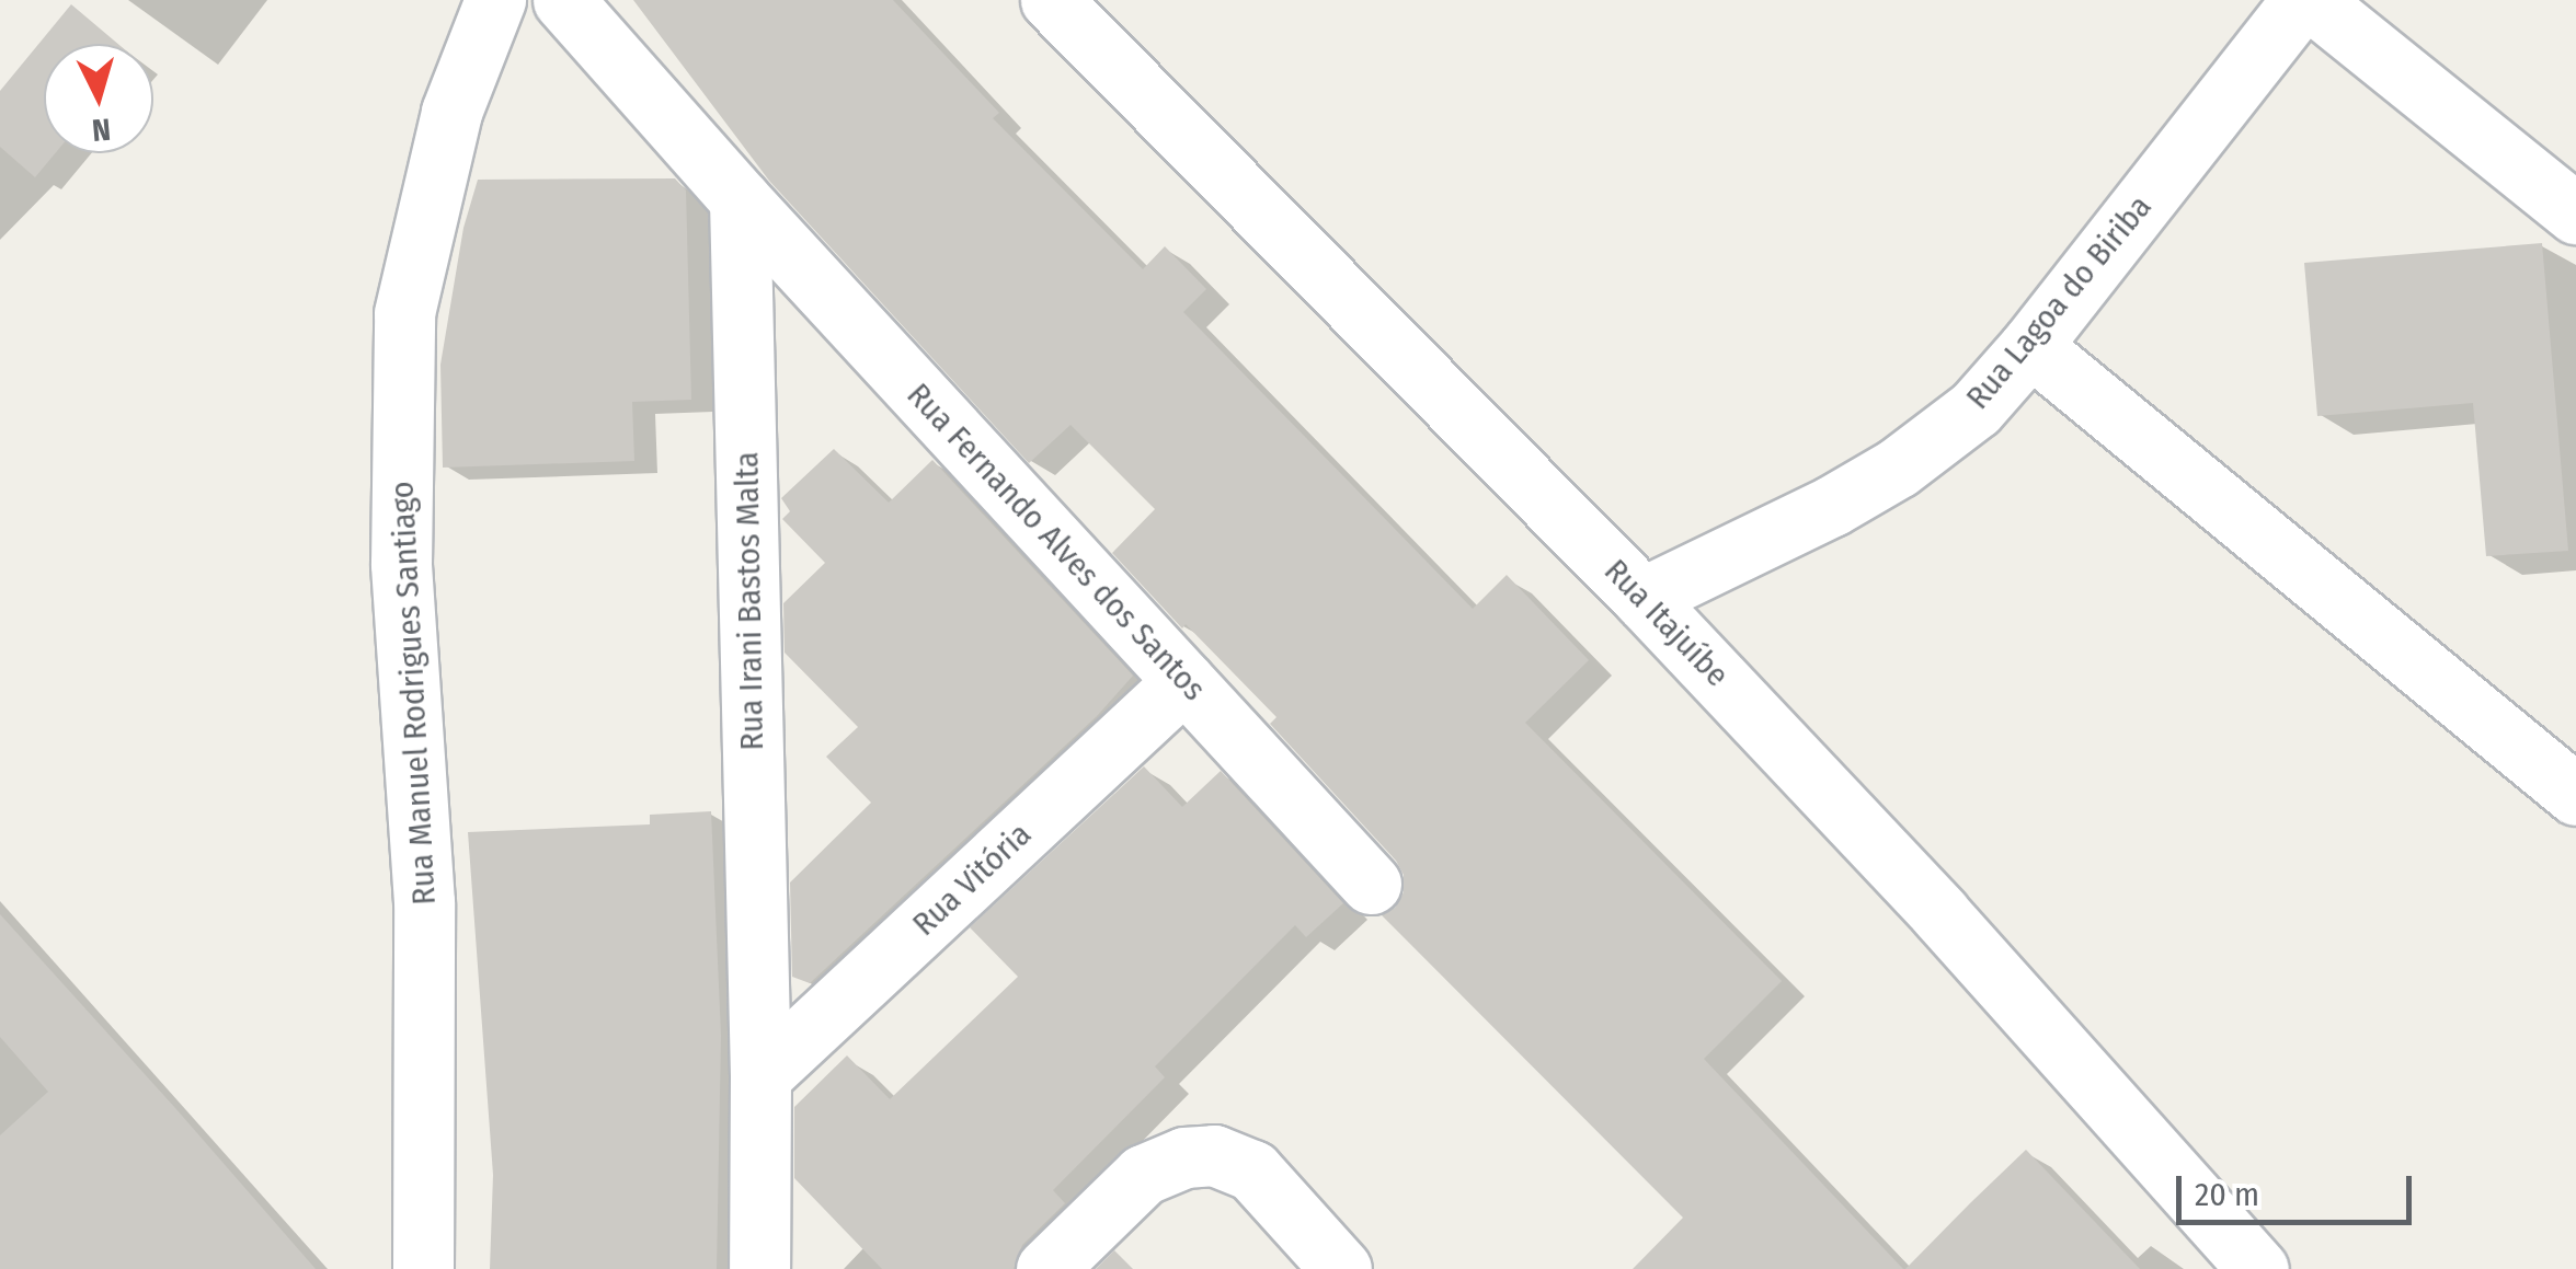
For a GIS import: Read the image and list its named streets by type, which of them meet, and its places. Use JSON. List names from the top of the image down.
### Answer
{
  "streets": {
    "street": [
      "Rua Lagoa do Biriba",
      "Rua Fernando Alves dos Santos",
      "Rua Irani Bastos Malta",
      "Rua Itajuíbe",
      "Rua Manuel Rodrigues Santiago",
      "Rua Vitória"
    ]
  },
  "crossings": [
    ["Rua Lagoa do Biriba", "Rua Itajuíbe"],
    ["Rua Fernando Alves dos Santos", "Rua Irani Bastos Malta"],
    ["Rua Fernando Alves dos Santos", "Rua Vitória"],
    ["Rua Irani Bastos Malta", "Rua Vitória"]
  ],
  "scale_bar": "20 m",
  "north": "bottom"
}
